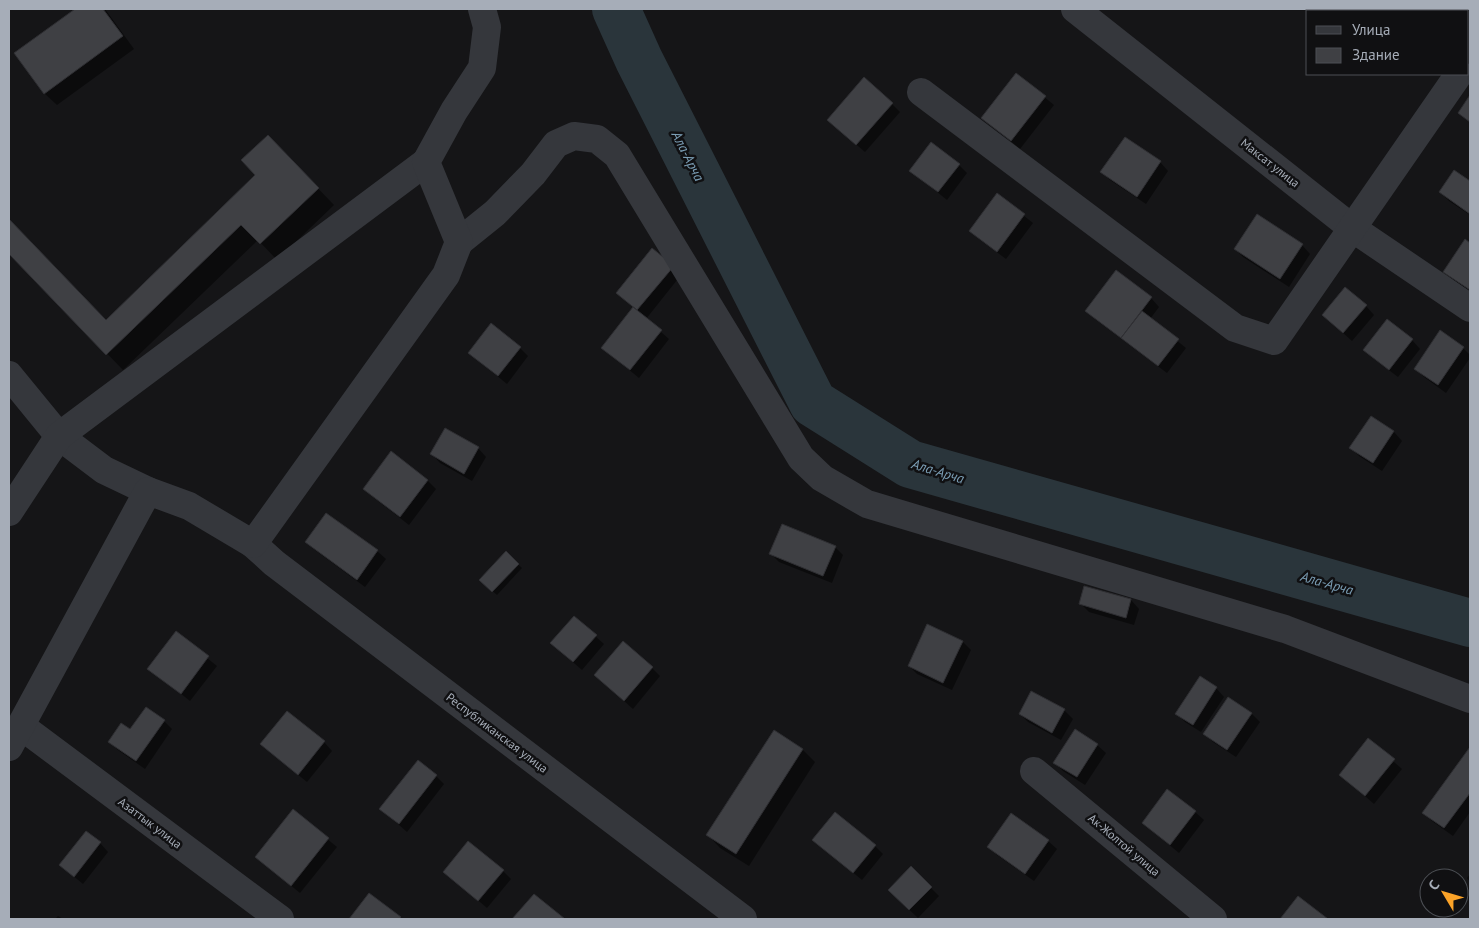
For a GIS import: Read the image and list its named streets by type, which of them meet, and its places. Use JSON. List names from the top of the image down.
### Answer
{
  "streets": {
    "street": [
      "Максат улица",
      "Республиканская улица",
      "Азаттык улица",
      "Ак-Жолтой улица"
    ]
  },
  "water": ["Ала-Арча"],
  "legend": ["Улица", "Здание"],
  "north": "top left"
}
